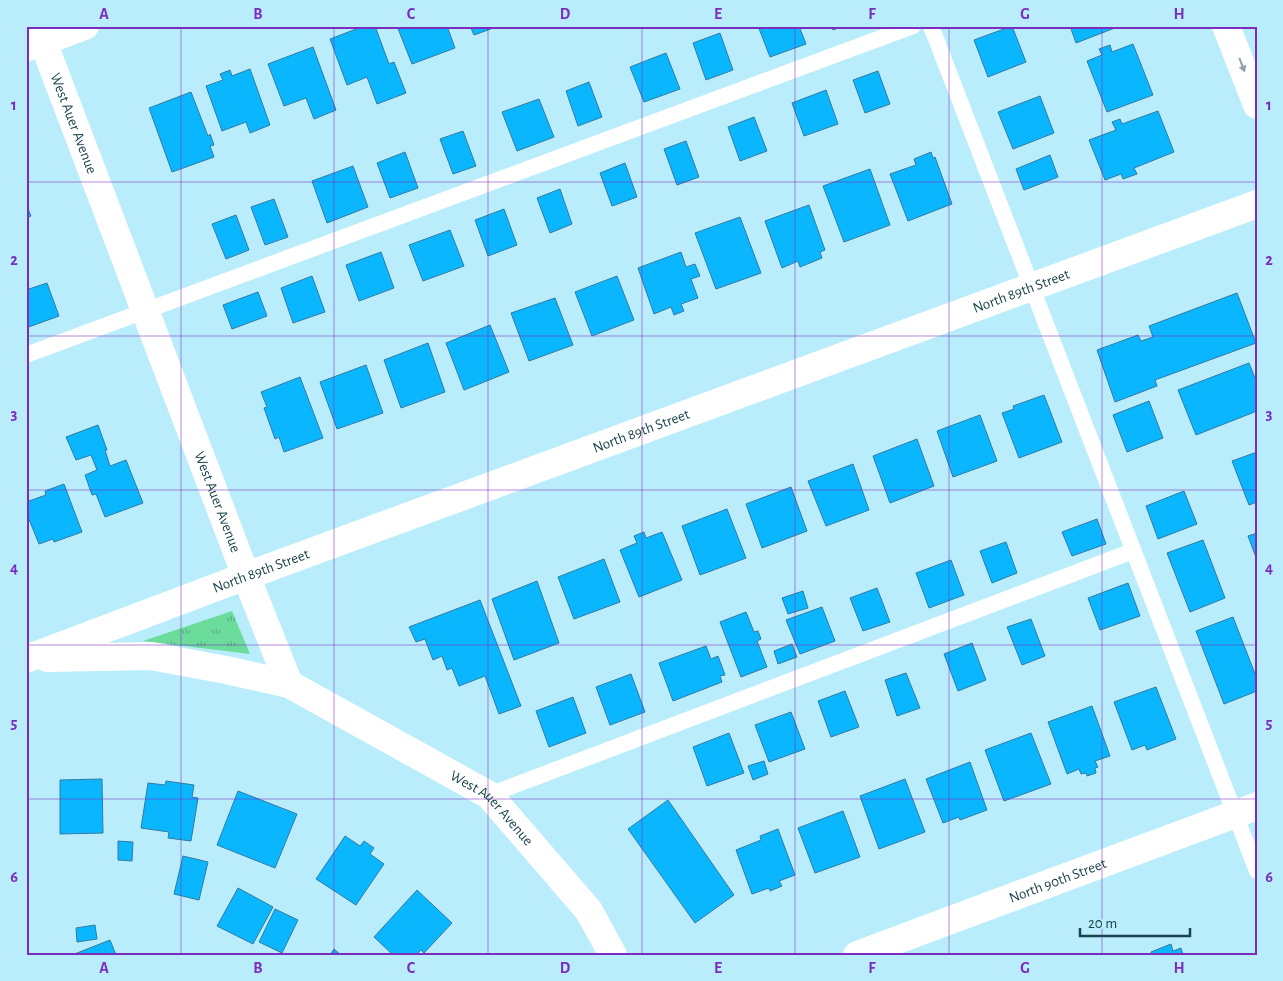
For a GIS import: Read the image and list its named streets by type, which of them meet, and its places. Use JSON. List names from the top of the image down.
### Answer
{
  "streets": {
    "street": ["West Auer Avenue", "North 89th Street", "North 90th Street"]
  },
  "crossings": [
    ["West Auer Avenue", "North 89th Street"]
  ],
  "scale_bar": "20 m",
  "grid": {
    "columns": [
      "A",
      "B",
      "C",
      "D",
      "E",
      "F",
      "G",
      "H"
    ],
    "rows": [
      "1",
      "2",
      "3",
      "4",
      "5",
      "6"
    ]
  }
}
